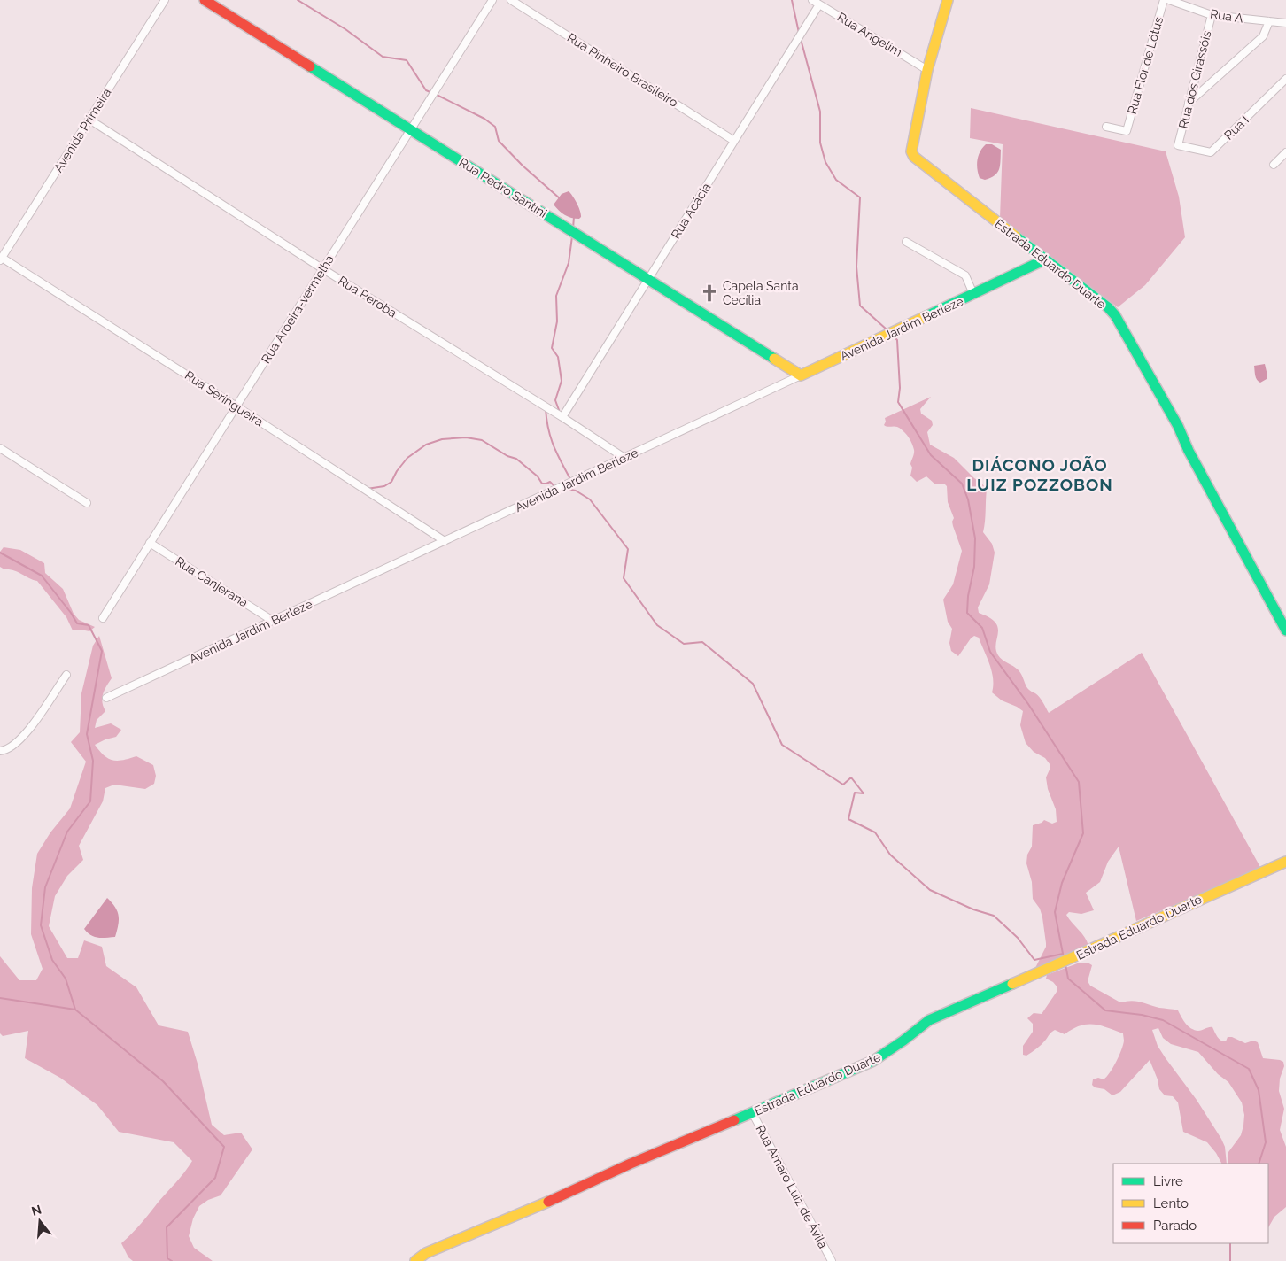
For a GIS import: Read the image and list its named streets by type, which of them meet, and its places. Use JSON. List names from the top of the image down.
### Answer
{
  "streets": {
    "street": [
      "Rua A",
      "Rua Angelim",
      "Rua Flor de Lótus",
      "Rua Pinheiro Brasileiro",
      "Rua dos Girassóis",
      "Rua I",
      "Avenida Primeira",
      "Rua Pedro Santini",
      "Rua Acácia",
      "Estrada Eduardo Duarte",
      "Rua Peroba",
      "Rua Aroeira-vermelha",
      "Avenida Jardim Berleze",
      "Rua Seringueira",
      "Rua Canjerana",
      "Rua Amaro Luiz de Ávila"
    ]
  },
  "crossings": [
    ["Rua A", "Rua dos Girassóis"],
    ["Rua Angelim", "Rua Acácia"],
    ["Rua Angelim", "Estrada Eduardo Duarte"],
    ["Rua Pinheiro Brasileiro", "Rua Acácia"],
    ["Rua dos Girassóis", "Rua I"],
    ["Avenida Primeira", "Rua Peroba"],
    ["Avenida Primeira", "Rua Seringueira"],
    ["Rua Pedro Santini", "Rua Acácia"],
    ["Rua Pedro Santini", "Rua Aroeira-vermelha"],
    ["Rua Pedro Santini", "Avenida Jardim Berleze"],
    ["Rua Acácia", "Rua Peroba"],
    ["Estrada Eduardo Duarte", "Avenida Jardim Berleze"],
    ["Estrada Eduardo Duarte", "Rua Amaro Luiz de Ávila"],
    ["Rua Peroba", "Rua Aroeira-vermelha"],
    ["Rua Peroba", "Avenida Jardim Berleze"],
    ["Rua Aroeira-vermelha", "Rua Seringueira"],
    ["Rua Aroeira-vermelha", "Rua Canjerana"],
    ["Avenida Jardim Berleze", "Rua Seringueira"],
    ["Avenida Jardim Berleze", "Rua Canjerana"]
  ],
  "districts": ["DIÁCONO JOÃO LUIZ POZZOBON"],
  "places": {
    "church": ["Capela Santa Cecília"]
  },
  "legend": ["Livre", "Lento", "Parado"],
  "north": "top"
}
